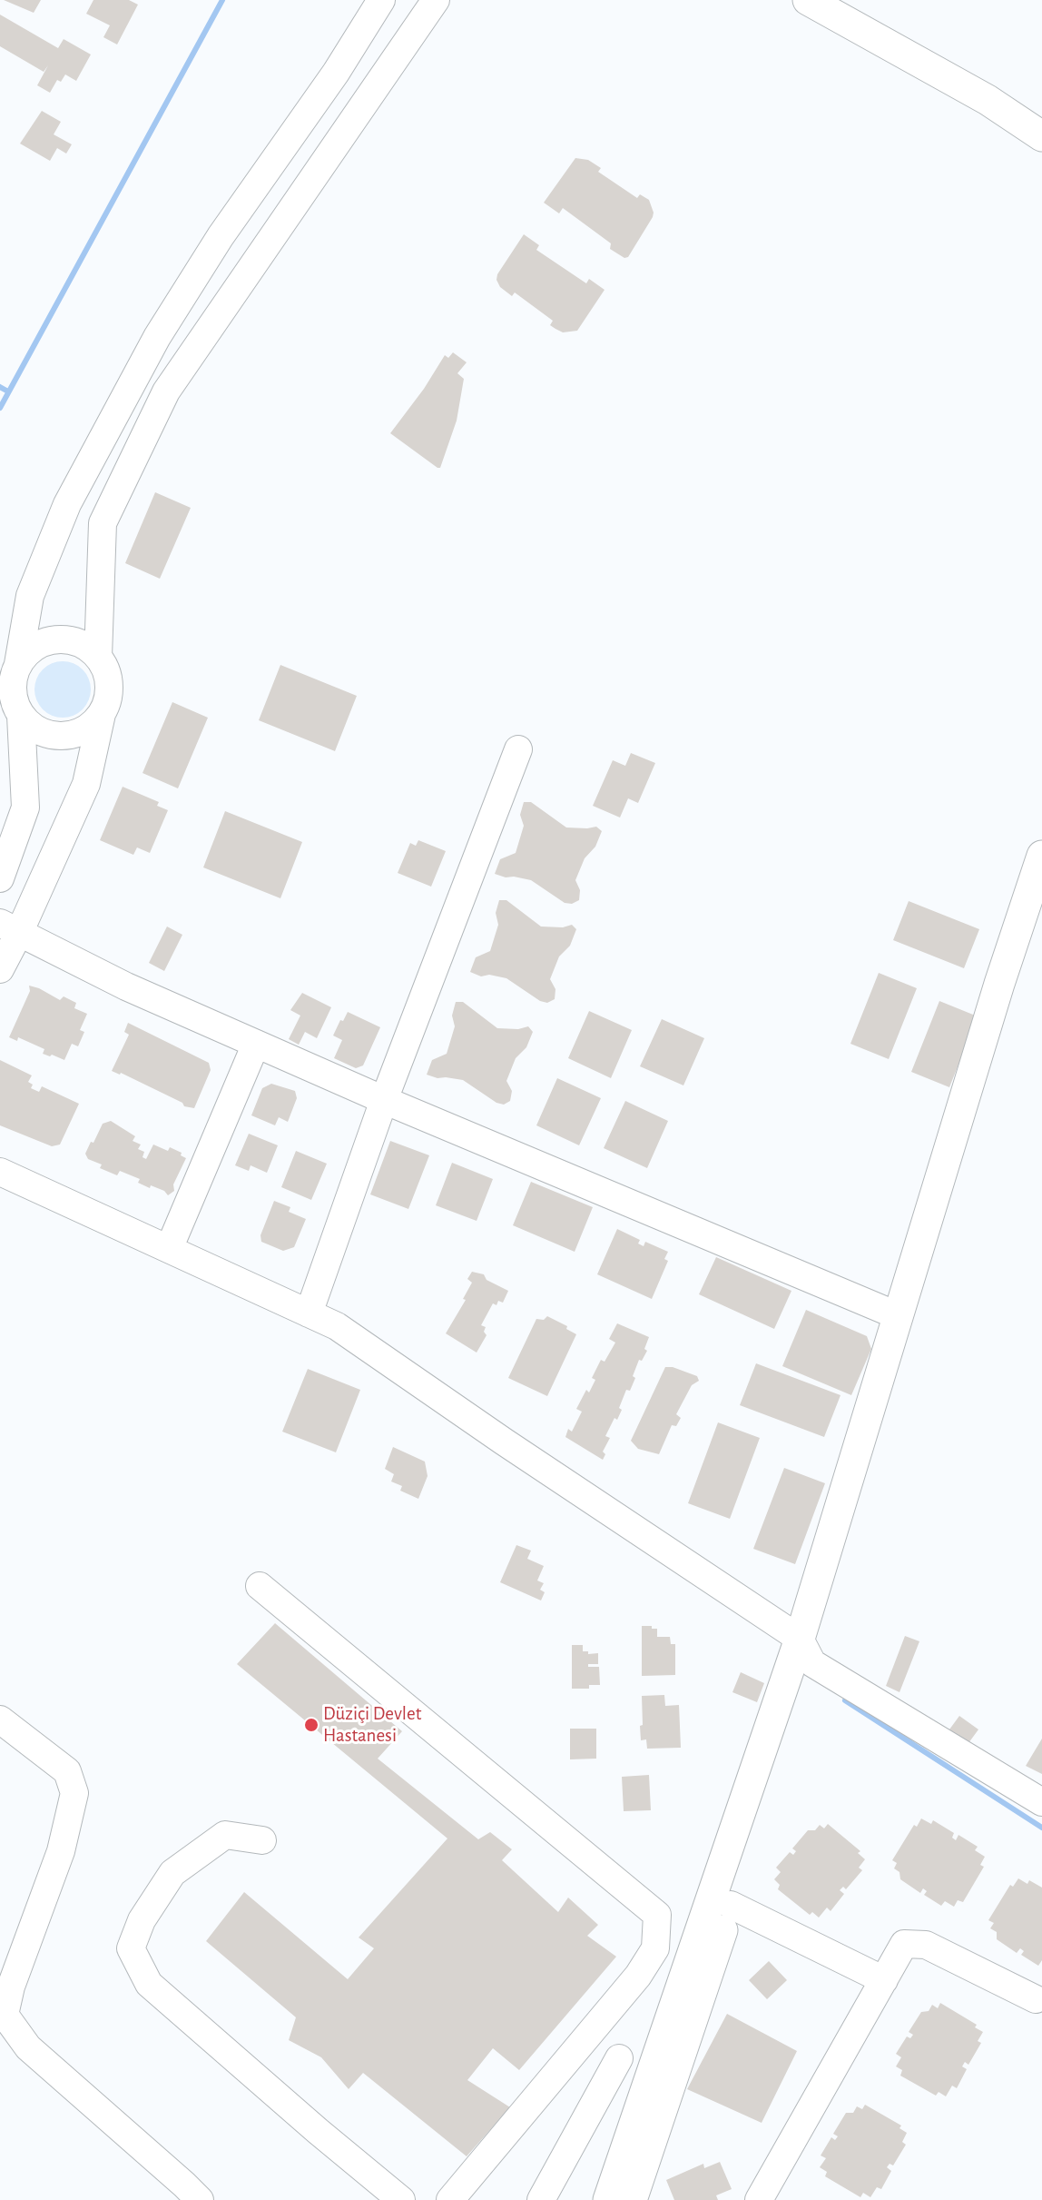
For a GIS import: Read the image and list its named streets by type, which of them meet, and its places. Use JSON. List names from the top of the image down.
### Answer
{
  "places": ["Düziçi Devlet Hastanesi"]
}
